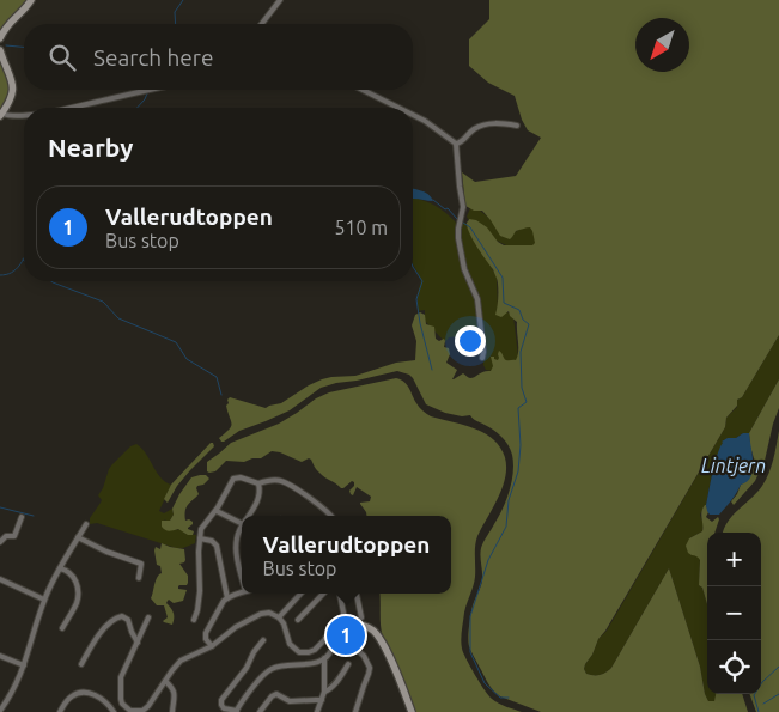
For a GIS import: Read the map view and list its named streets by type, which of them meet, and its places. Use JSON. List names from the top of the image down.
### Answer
{
  "water": ["Lintjern"],
  "north": "bottom left",
  "page": {
    "search": "Search here",
    "heading": "Nearby",
    "list": [
      {
        "mark": "1",
        "name": "Vallerudtoppen",
        "note": "Bus stop",
        "value": "510 m"
      }
    ],
    "popup": ["Vallerudtoppen", "Bus stop"],
    "map_buttons": ["+", "−"],
    "pins": "1"
  }
}
